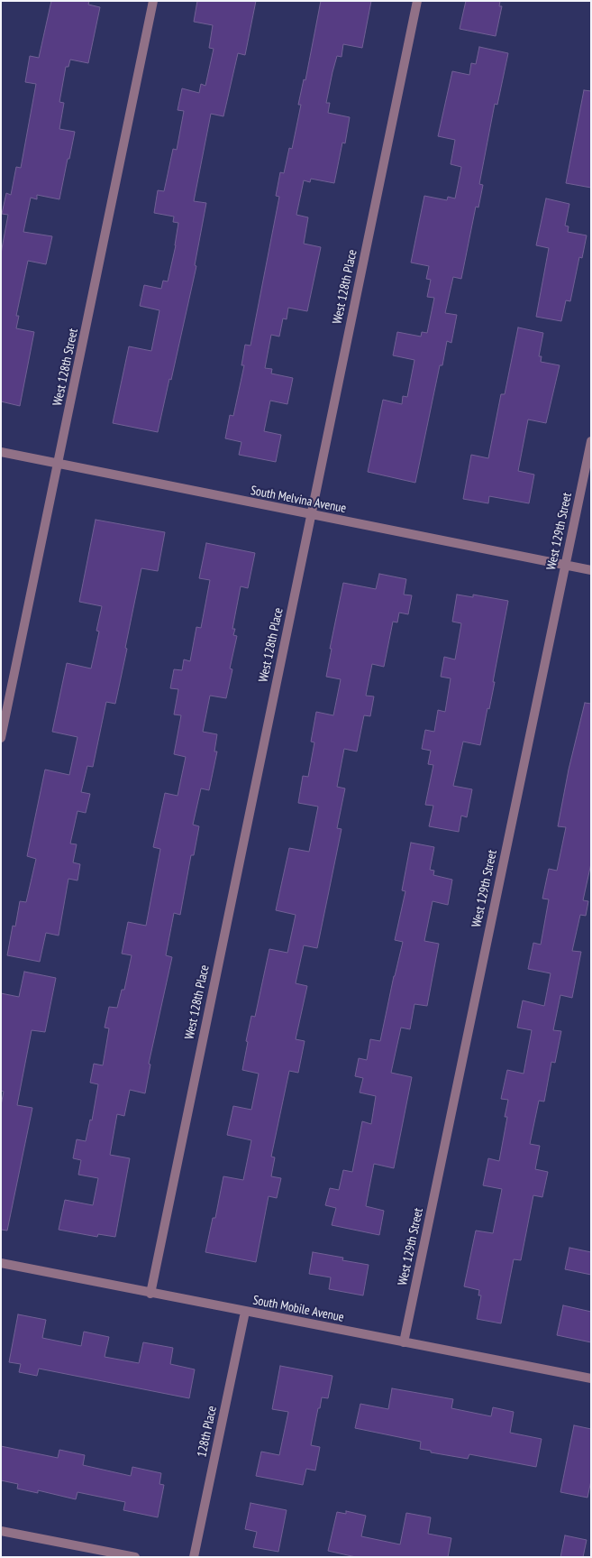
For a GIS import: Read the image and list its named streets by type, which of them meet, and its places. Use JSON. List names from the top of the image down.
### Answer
{
  "streets": {
    "street": [
      "West 128th Place",
      "West 128th Street",
      "South Melvina Avenue",
      "West 129th Street",
      "South Mobile Avenue",
      "128th Place"
    ]
  },
  "crossings": [
    ["West 128th Place", "South Melvina Avenue"],
    ["West 128th Place", "South Mobile Avenue"],
    ["West 128th Street", "South Melvina Avenue"],
    ["South Melvina Avenue", "West 129th Street"],
    ["West 129th Street", "South Mobile Avenue"],
    ["South Mobile Avenue", "128th Place"]
  ]
}
